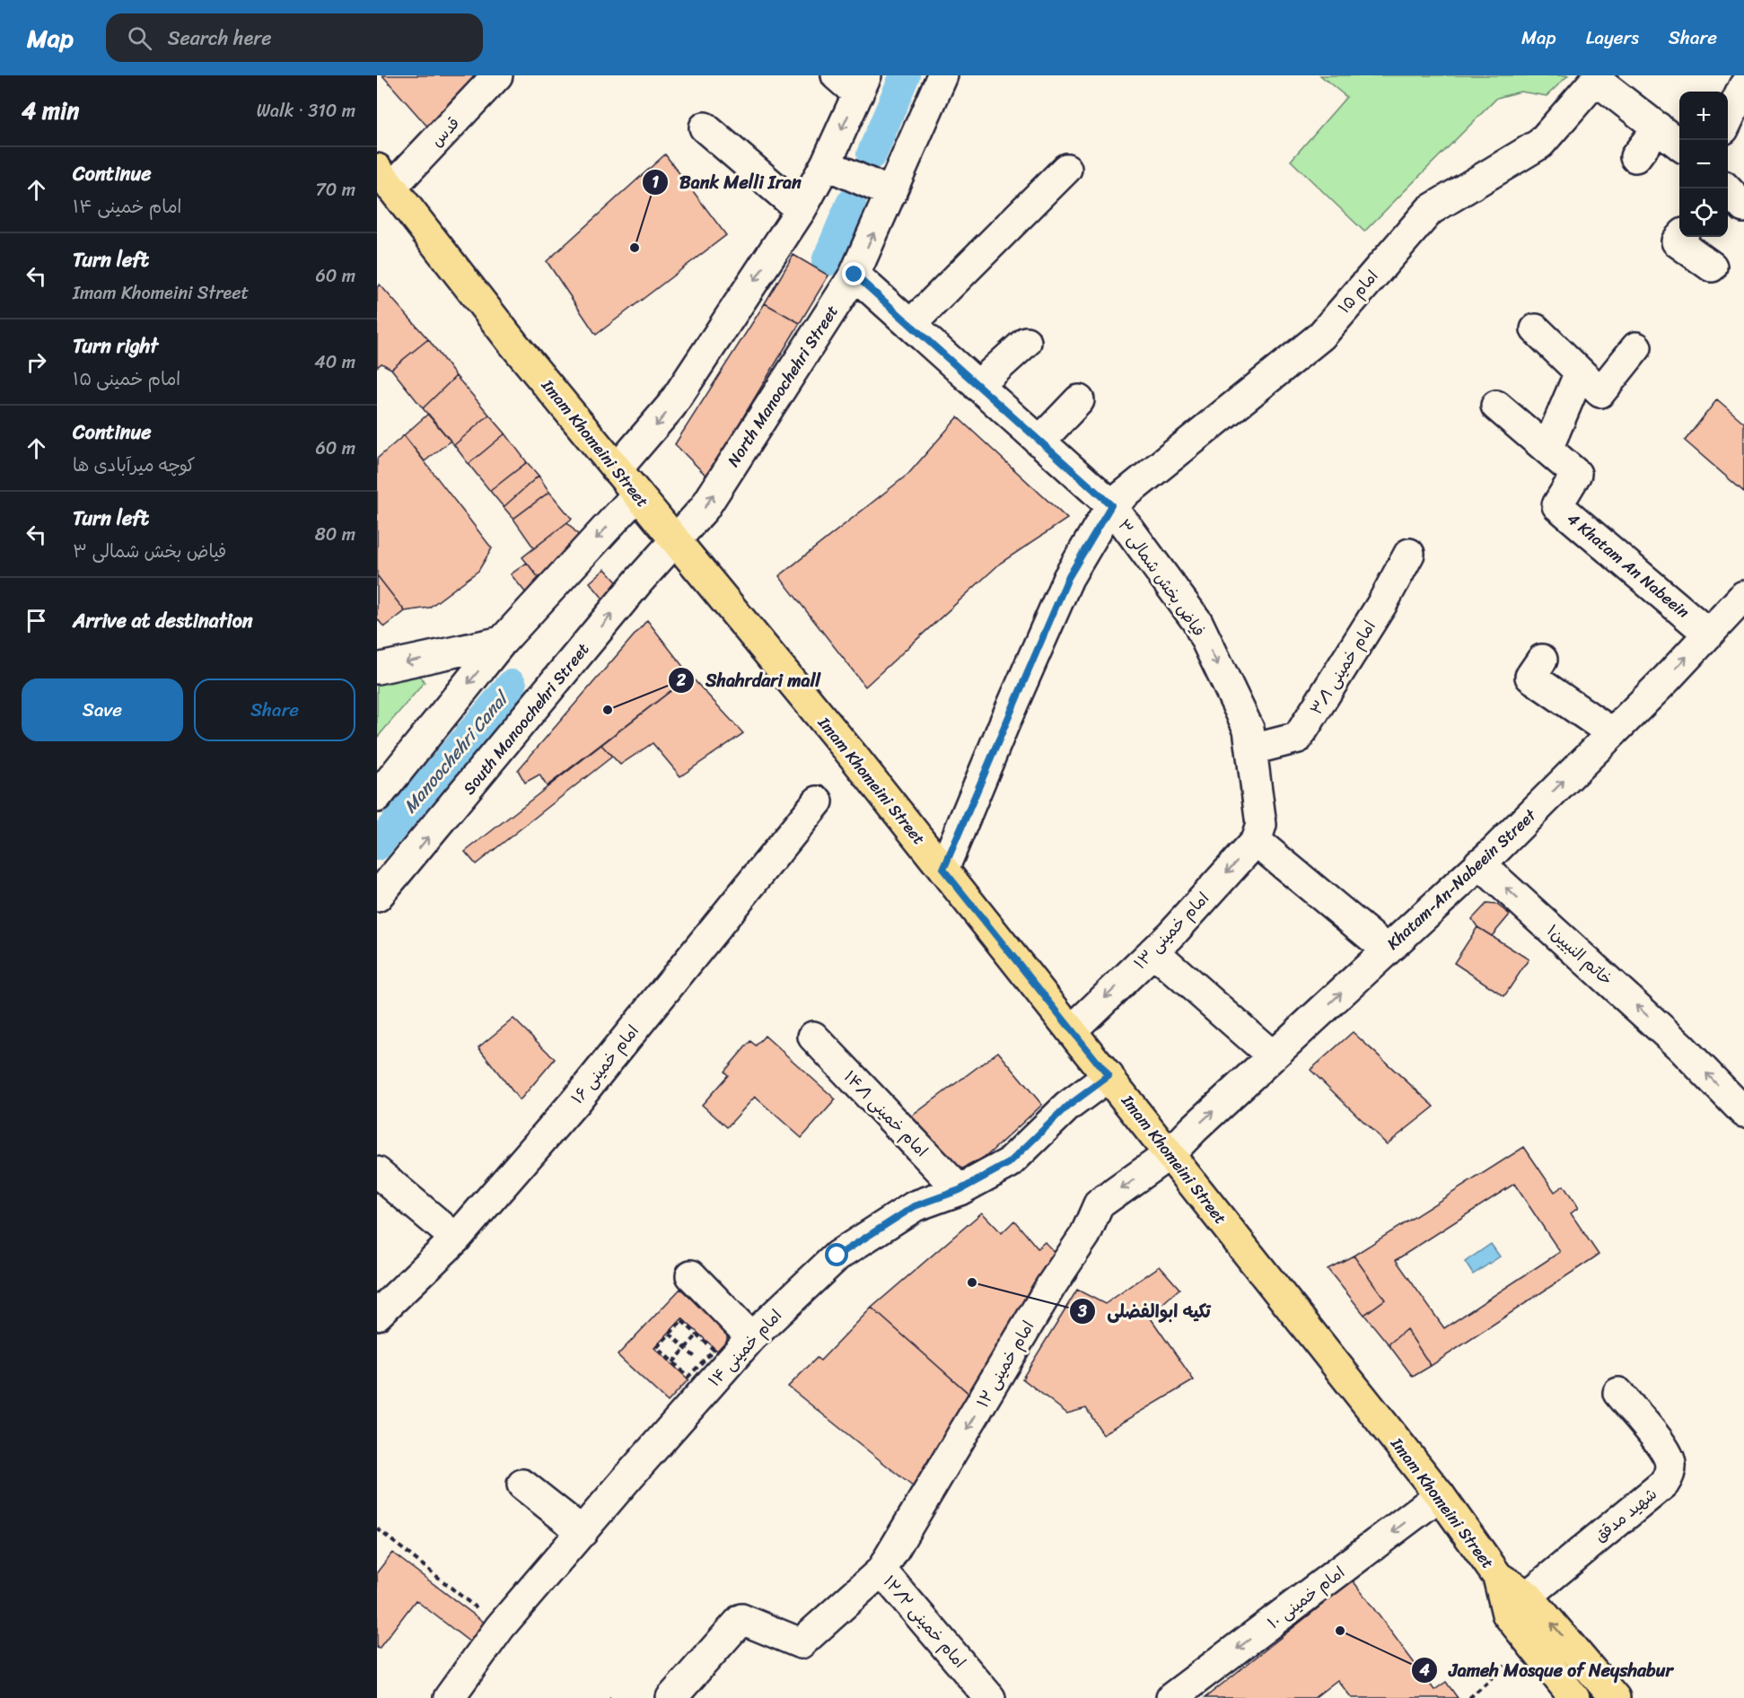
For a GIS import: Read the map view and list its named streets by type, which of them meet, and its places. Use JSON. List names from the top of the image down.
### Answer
{
  "streets": {
    "main road": ["Imam Khomeini Street"],
    "street": [
      "قدس",
      "امام ۱۵",
      "North Manoochehri Street",
      "4 Khatam An Nabeein",
      "فیاض بخش شمالی ۳",
      "امام خمینی ۳/۱",
      "South Manoochehri Street",
      "Khatam-An-Nabeein Street",
      "امام خمینی ۱۳",
      "خاتم النبیین۱",
      "امام خمینی ۱۶",
      "امام خمینی ۱۴/۱",
      "امام خمینی ۱۴",
      "امام خمینی ۱۲",
      "شهید مدقق",
      "امام خمینی ۱۰",
      "امام خمینی ۱۲/۲"
    ]
  },
  "crossings": [
    ["قدس", "Imam Khomeini Street"],
    ["امام ۱۵", "فیاض بخش شمالی ۳"],
    ["North Manoochehri Street", "Imam Khomeini Street"],
    ["North Manoochehri Street", "فیاض بخش شمالی ۳"],
    ["North Manoochehri Street", "South Manoochehri Street"],
    ["Imam Khomeini Street", "South Manoochehri Street"],
    ["Imam Khomeini Street", "Khatam-An-Nabeein Street"],
    ["Imam Khomeini Street", "امام خمینی ۱۳"],
    ["Imam Khomeini Street", "امام خمینی ۱۴"],
    ["Imam Khomeini Street", "امام خمینی ۱۲"],
    ["Imam Khomeini Street", "شهید مدقق"],
    ["Imam Khomeini Street", "امام خمینی ۱۰"],
    ["4 Khatam An Nabeein", "Khatam-An-Nabeein Street"],
    ["فیاض بخش شمالی ۳", "امام خمینی ۳/۱"],
    ["فیاض بخش شمالی ۳", "امام خمینی ۱۳"],
    ["Khatam-An-Nabeein Street", "خاتم النبیین۱"],
    ["Khatam-An-Nabeein Street", "امام خمینی ۱۲"],
    ["امام خمینی ۱۴/۱", "امام خمینی ۱۴"],
    ["امام خمینی ۱۲", "امام خمینی ۱۲/۲"]
  ],
  "one_way": [
    "فیاض بخش شمالی ۳",
    "Khatam-An-Nabeein Street",
    "خاتم النبیین۱",
    "امام خمینی ۱۲",
    "امام خمینی ۱۰"
  ],
  "water": ["Manoochehri Canal"],
  "places": [
    "Bank Melli Iran",
    "Shahrdari mall",
    "تکیه ابوالفضلی",
    "Jameh Mosque of Neyshabur"
  ],
  "page": {
    "header": "Map",
    "search": "Search here",
    "nav": ["Map", "Layers", "Share"],
    "heading": ["4 min", "Walk · 310 m"],
    "map_buttons": ["+", "−"],
    "list": [
      ["Continue", "امام خمینی ۱۴", "70 m"],
      ["Turn left", "Imam Khomeini Street", "60 m"],
      ["Turn right", "امام خمینی ۱۵", "40 m"],
      ["Continue", "کوچه میرآبادی ها", "60 m"],
      ["Turn left", "فیاض بخش شمالی ۳", "80 m"],
      "Arrive at destination"
    ],
    "buttons": ["Save", "Share"]
  }
}
